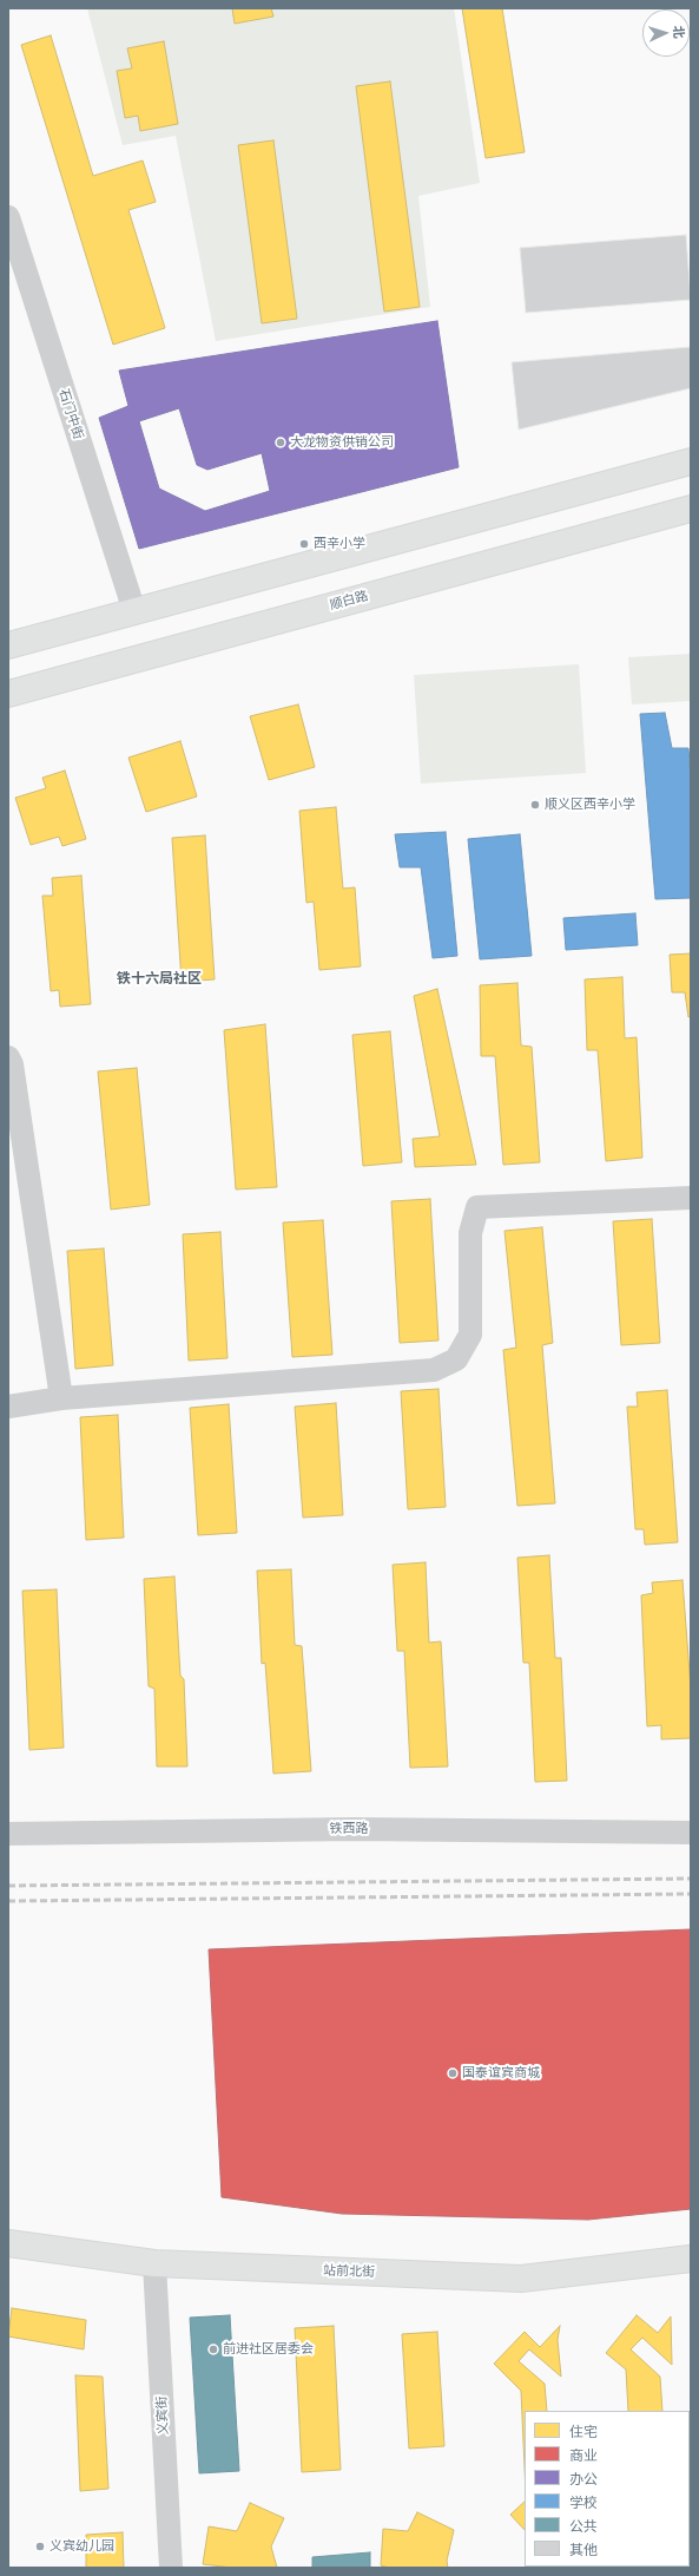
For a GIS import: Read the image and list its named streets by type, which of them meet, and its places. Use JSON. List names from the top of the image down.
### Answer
{
  "streets": {
    "main road": ["顺白路", "站前北街"],
    "street": ["石门中街", "铁西路", "义宾街"]
  },
  "crossings": [
    ["站前北街", "义宾街"]
  ],
  "districts": ["铁十六局社区"],
  "places": [
    "大龙物资供销公司",
    "西辛小学",
    "顺义区西辛小学",
    "国泰谊宾商城",
    "前进社区居委会",
    "义宾幼儿园"
  ],
  "legend": [
    "住宅",
    "商业",
    "办公",
    "学校",
    "公共",
    "其他"
  ],
  "north": "right"
}
